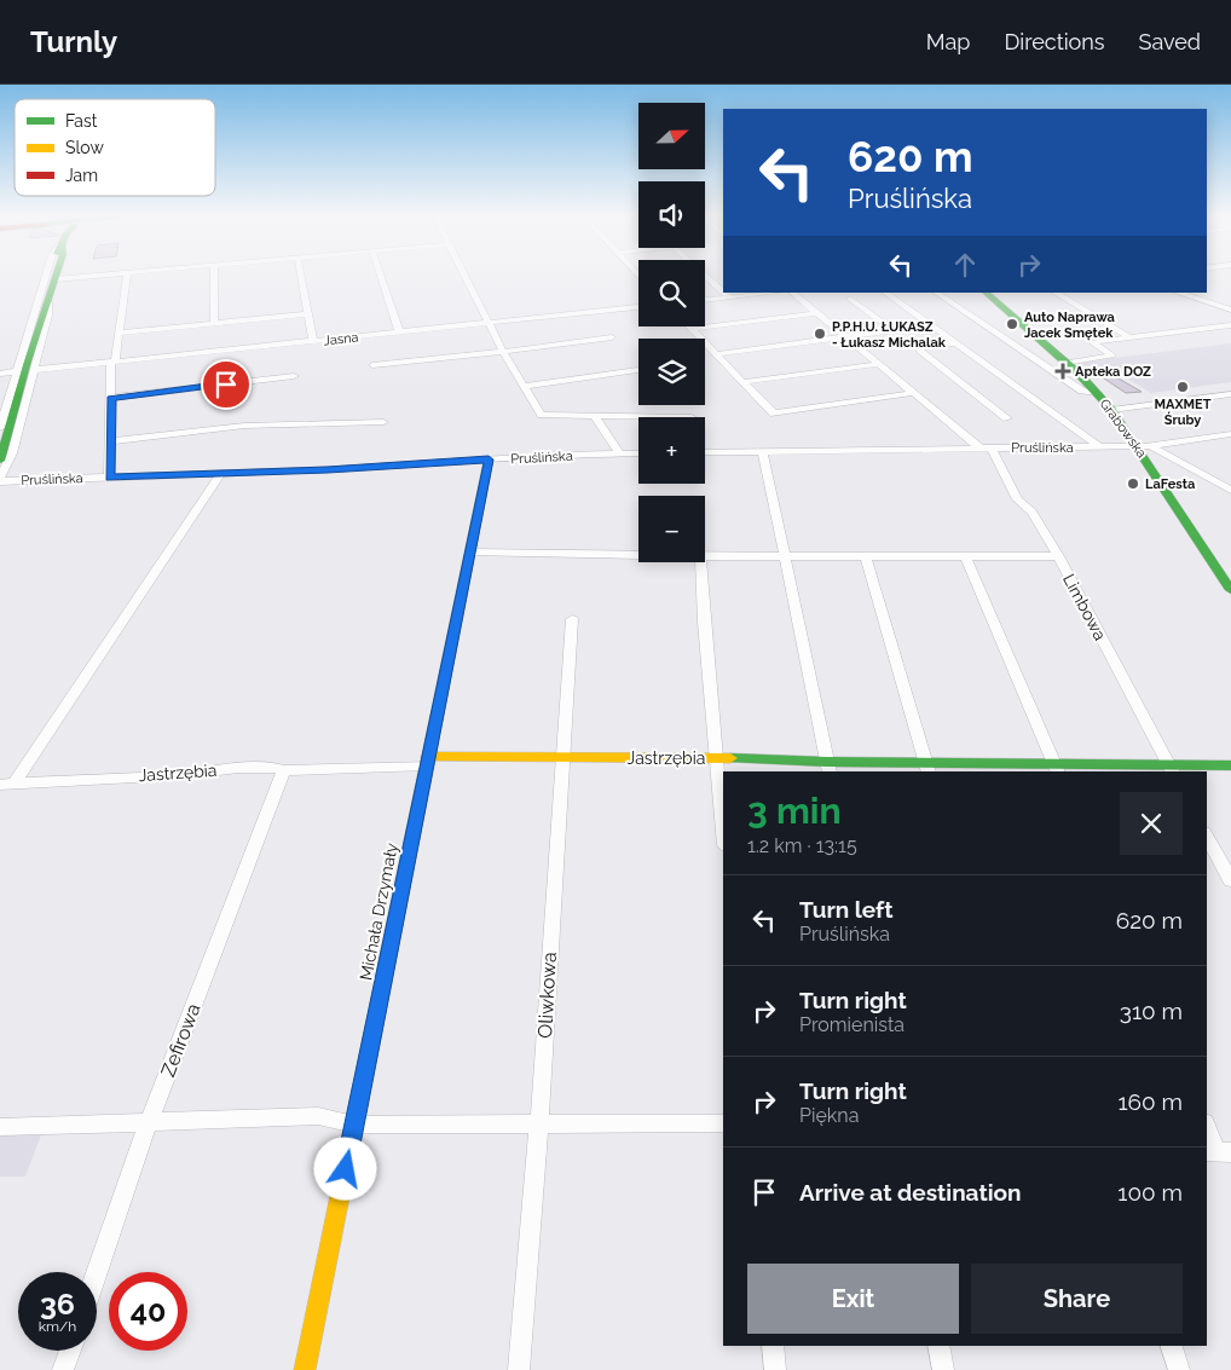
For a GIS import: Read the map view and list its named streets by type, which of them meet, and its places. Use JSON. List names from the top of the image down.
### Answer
{
  "streets": {
    "street": [
      "Jasna",
      "Grabowska",
      "Pruślińska",
      "Limbowa",
      "Jastrzębia",
      "Michała Drzymały",
      "Oliwkowa",
      "Zefirowa"
    ]
  },
  "crossings": [
    ["Grabowska", "Pruślińska"],
    ["Pruślińska", "Limbowa"],
    ["Pruślińska", "Michała Drzymały"],
    ["Limbowa", "Jastrzębia"],
    ["Jastrzębia", "Michała Drzymały"],
    ["Jastrzębia", "Oliwkowa"],
    ["Jastrzębia", "Zefirowa"]
  ],
  "places": {
    "other": [
      "Auto Naprawa Jacek Smętek",
      "P.P.H.U. ŁUKASZ - Łukasz Michalak",
      "MAXMET Śruby",
      "LaFesta"
    ],
    "health": ["Apteka DOZ"]
  },
  "legend": ["Fast", "Slow", "Jam"],
  "north": "right",
  "page": {
    "header": "Turnly",
    "nav": ["Map", "Directions", "Saved"],
    "map_buttons": ["+", "−"],
    "turn": ["620 m", "Pruślińska"],
    "heading": ["3 min", "1.2 km · 13:15"],
    "list": [
      {
        "name": "Turn left",
        "note": "Pruślińska",
        "value": "620 m"
      },
      {
        "name": "Turn right",
        "note": "Promienista",
        "value": "310 m"
      },
      {
        "name": "Turn right",
        "note": "Piękna",
        "value": "160 m"
      },
      {
        "name": "Arrive at destination",
        "value": "100 m"
      }
    ],
    "buttons": ["Exit", "Share"],
    "speed": "36 km/h",
    "limit": "40"
  }
}
